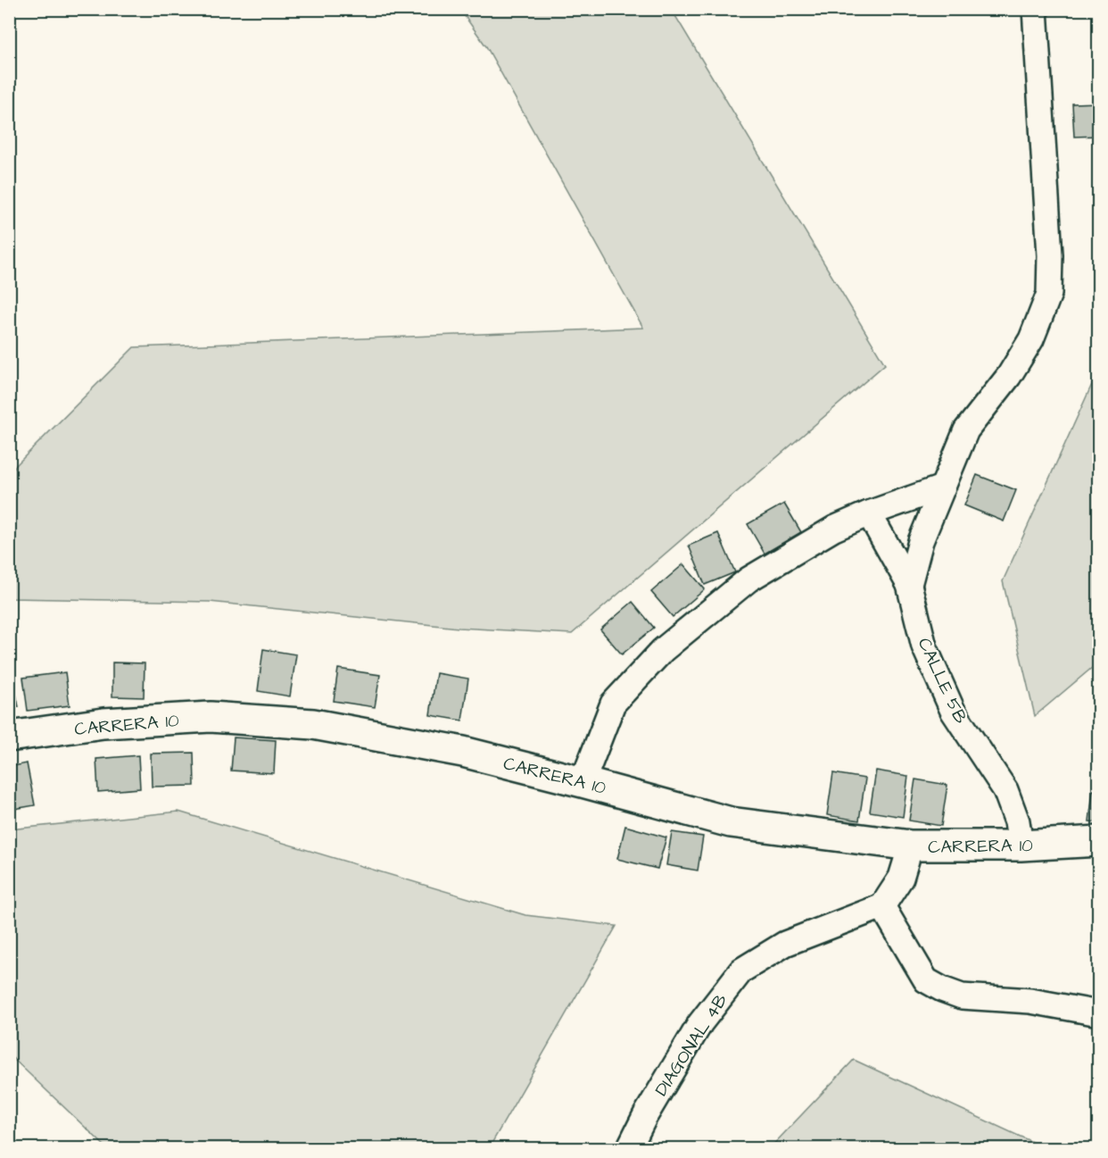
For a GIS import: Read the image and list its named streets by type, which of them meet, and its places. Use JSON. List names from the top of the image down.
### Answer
{
  "streets": {
    "street": ["CALLE 5B", "CARRERA 10", "DIAGONAL 4B"]
  },
  "crossings": [
    ["CALLE 5B", "CARRERA 10"]
  ]
}
